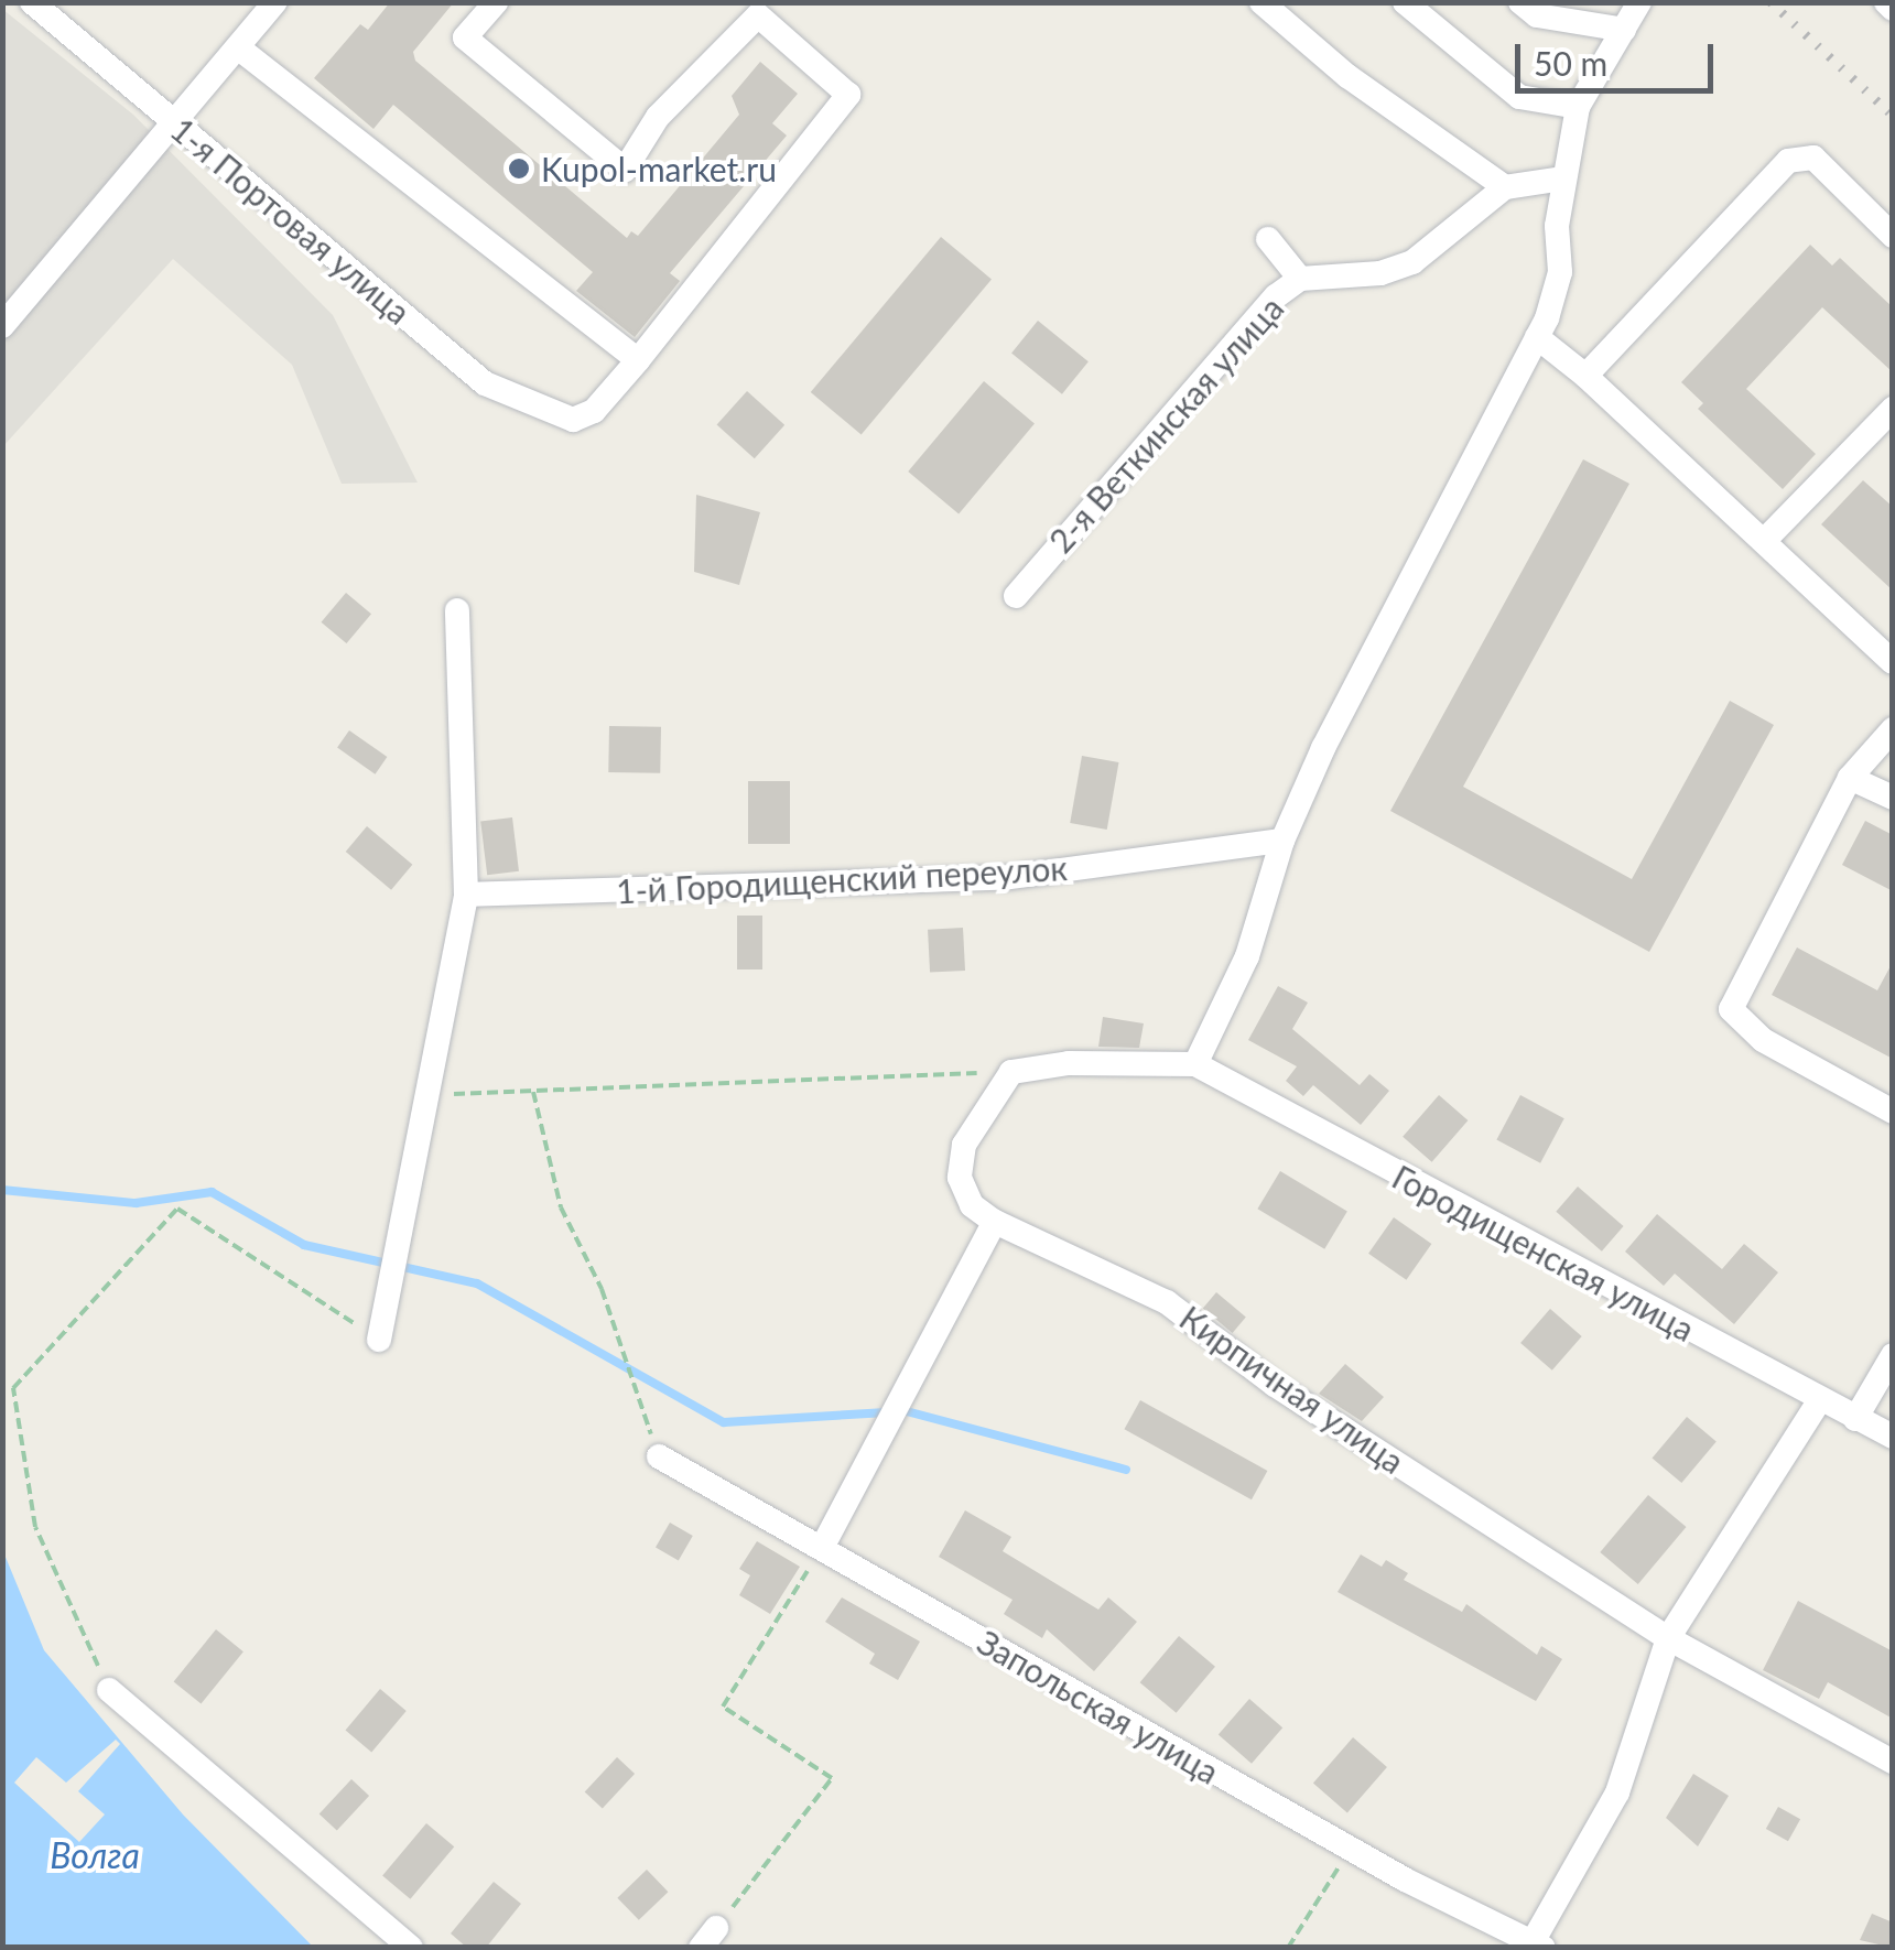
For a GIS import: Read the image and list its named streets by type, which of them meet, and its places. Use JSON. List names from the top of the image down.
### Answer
{
  "streets": {
    "street": [
      "1-я Портовая улица",
      "2-я Веткинская улица",
      "1-й Городищенский переулок",
      "Городищенская улица",
      "Кирпичная улица",
      "Запольская улица"
    ]
  },
  "water": ["Волга"],
  "places": ["Kupol-market.ru"],
  "scale_bar": "50 m"
}
